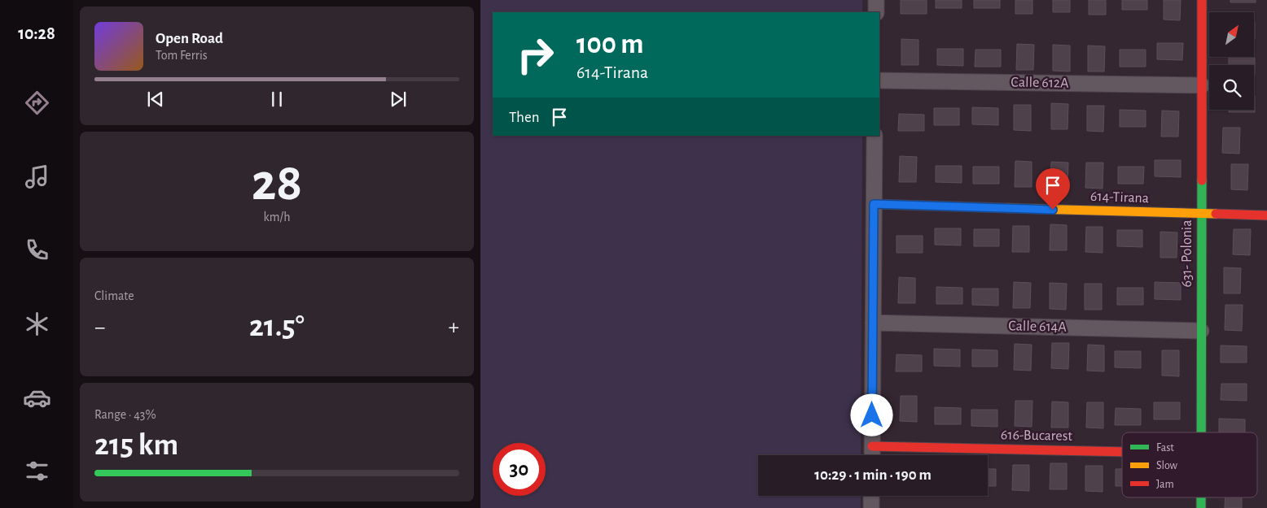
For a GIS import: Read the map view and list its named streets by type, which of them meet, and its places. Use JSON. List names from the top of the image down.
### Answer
{
  "streets": {
    "street": [
      "Calle 612A",
      "614-Tirana",
      "631- Polonia",
      "Calle 614A",
      "616-Bucarest"
    ]
  },
  "crossings": [
    ["Calle 612A", "631- Polonia"],
    ["614-Tirana", "631- Polonia"],
    ["631- Polonia", "Calle 614A"]
  ],
  "legend": ["Fast", "Slow", "Jam"],
  "north": "top right",
  "page": {
    "tabs": "10:28",
    "turn": ["100 m", "614-Tirana"],
    "song": ["Open Road", "Tom Ferris"],
    "then": "Then",
    "tile": [
      ["28", "km/h"],
      "Climate",
      ["Range · 43%", "215 km"]
    ],
    "heat": ["−", "21.5°", "+"],
    "limit": "30",
    "trip": "10:29 · 1 min · 190 m"
  }
}
